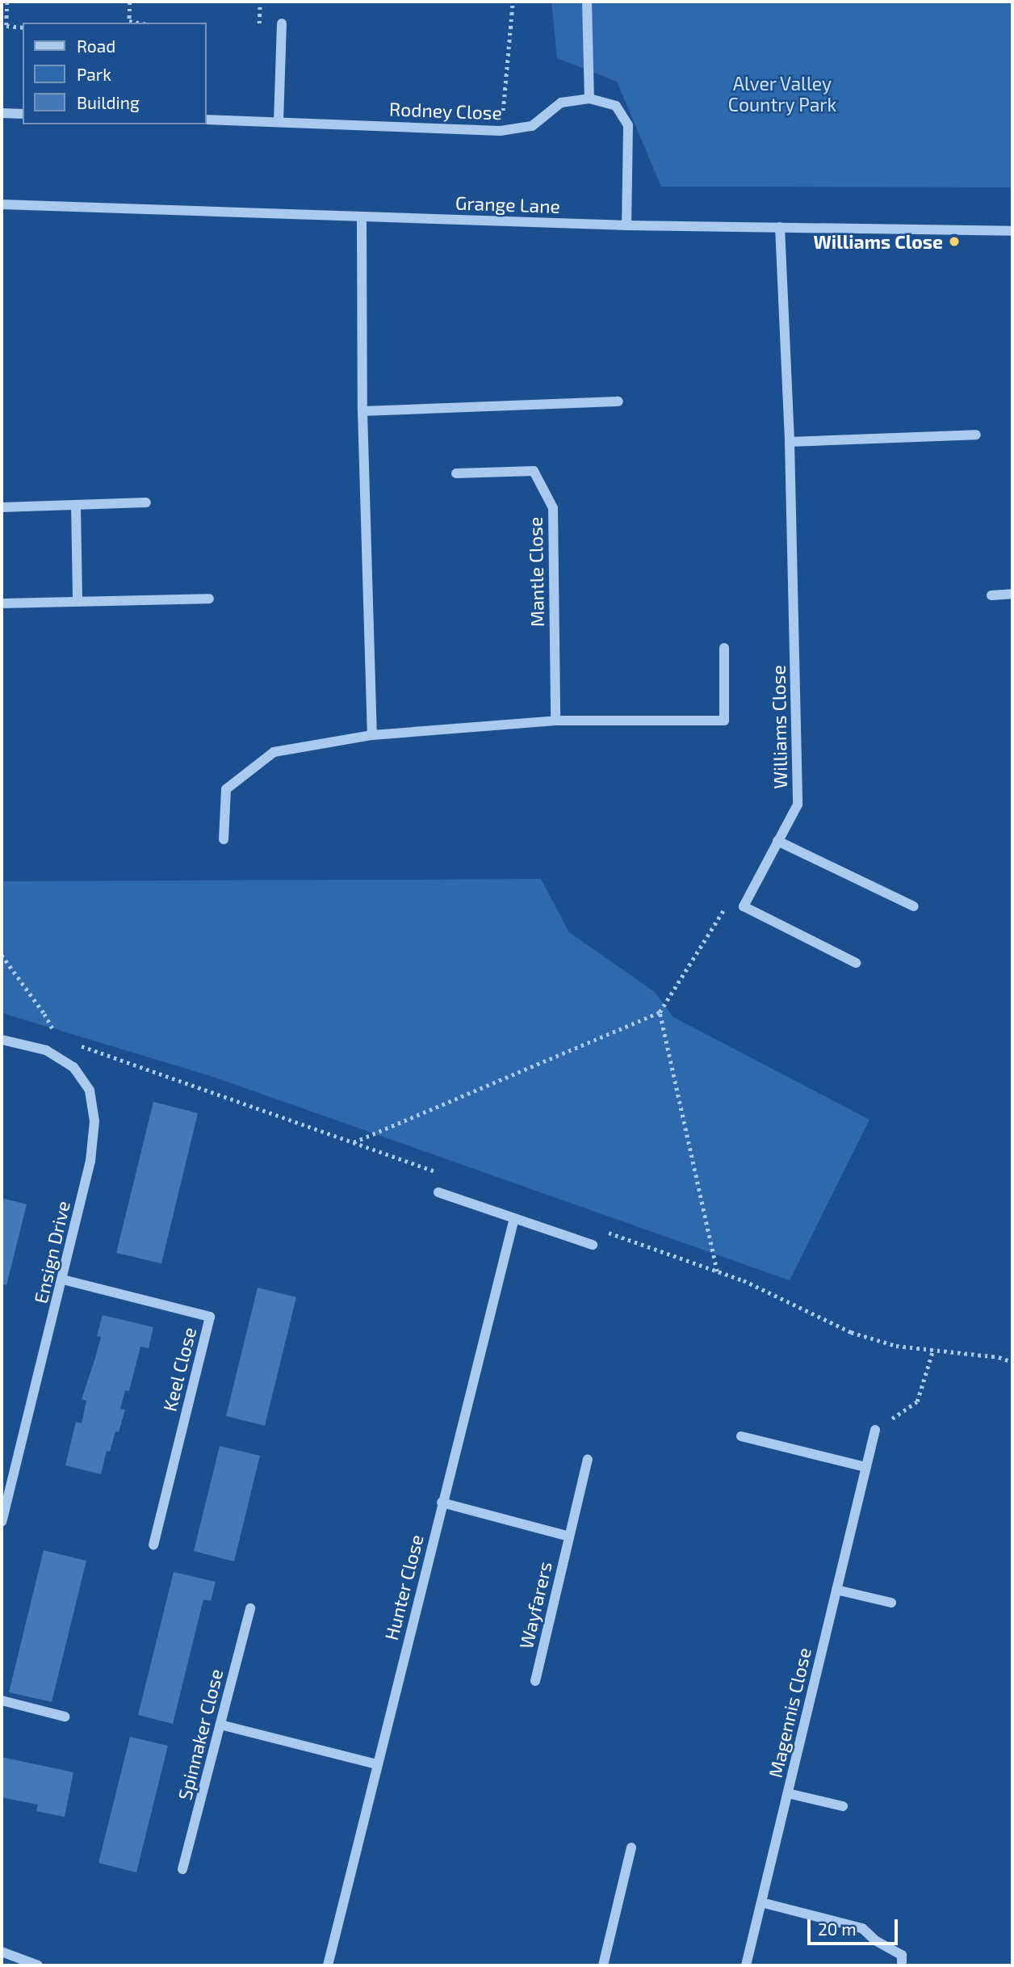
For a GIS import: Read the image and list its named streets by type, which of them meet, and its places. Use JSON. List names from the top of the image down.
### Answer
{
  "streets": {
    "street": [
      "Rodney Close",
      "Grange Lane",
      "Mantle Close",
      "Williams Close",
      "Ensign Drive",
      "Keel Close",
      "Hunter Close",
      "Wayfarers",
      "Magennis Close",
      "Spinnaker Close"
    ]
  },
  "crossings": [
    ["Rodney Close", "Grange Lane"],
    ["Grange Lane", "Williams Close"],
    ["Ensign Drive", "Keel Close"]
  ],
  "parks": ["Alver Valley Country Park"],
  "places": ["Williams Close"],
  "legend": ["Road", "Park", "Building"],
  "scale_bar": "20 m"
}
